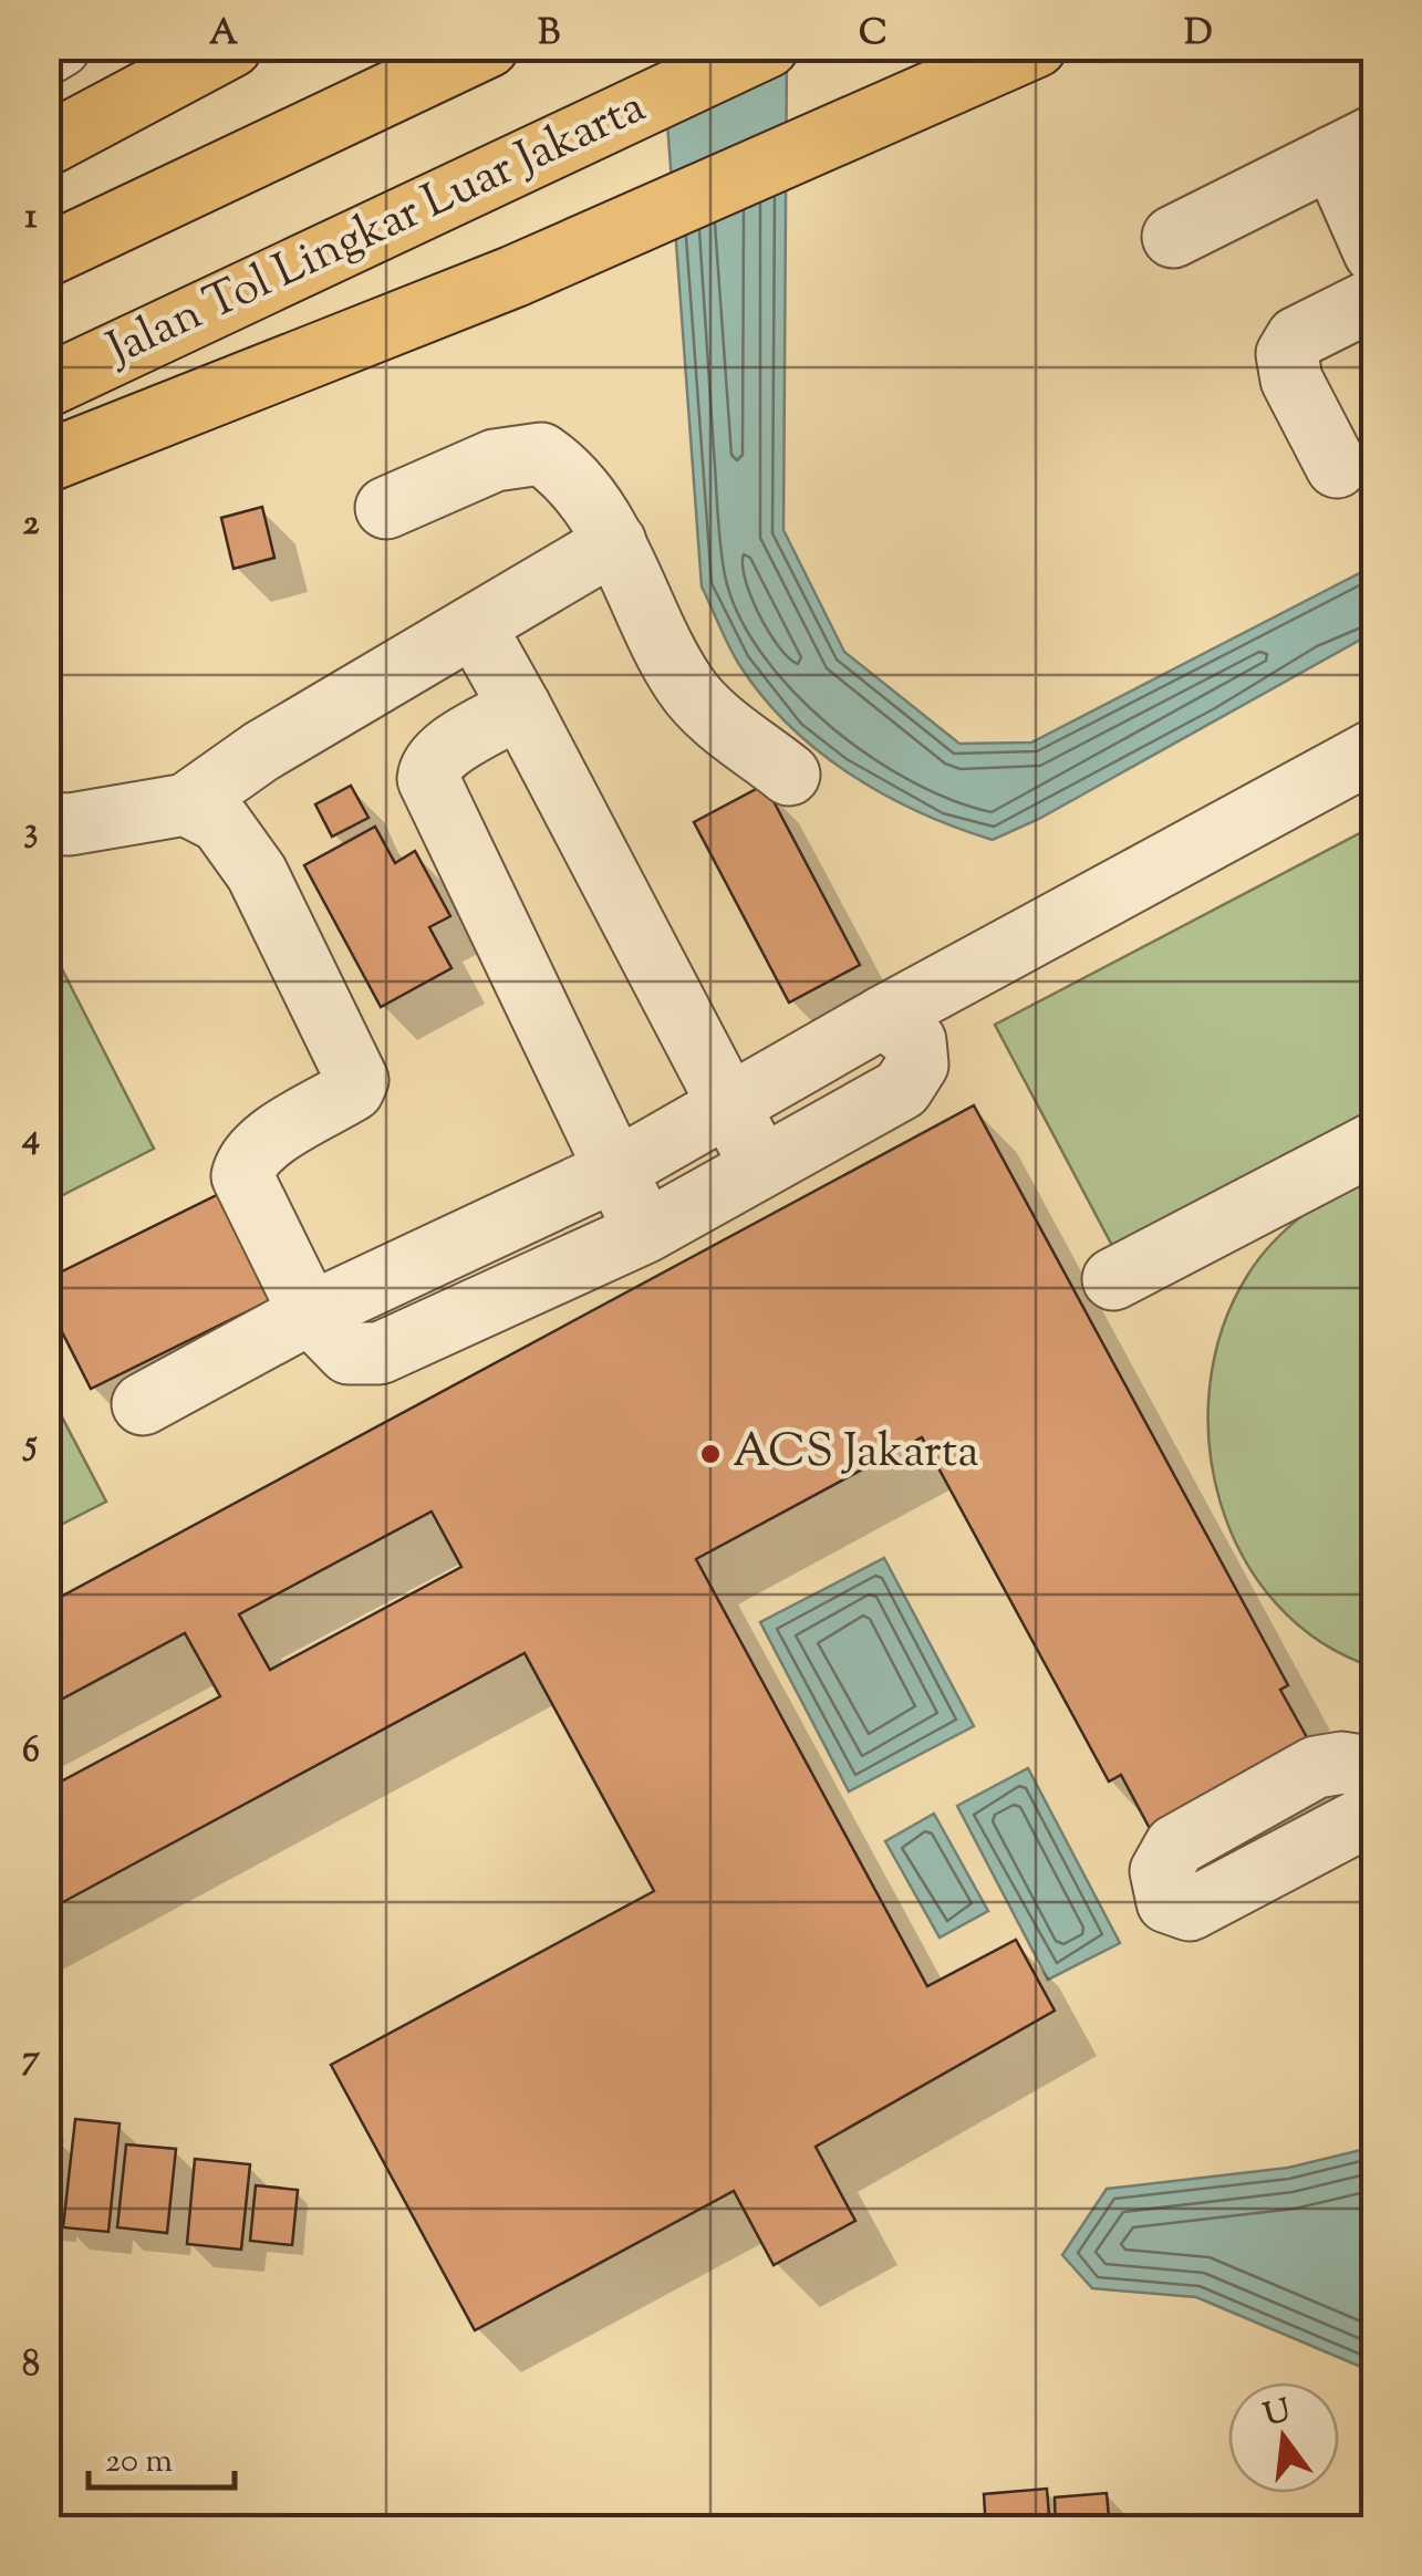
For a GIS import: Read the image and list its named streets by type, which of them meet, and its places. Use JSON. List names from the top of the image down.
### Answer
{
  "streets": {
    "highway": ["Jalan Tol Lingkar Luar Jakarta"]
  },
  "places": ["ACS Jakarta"],
  "scale_bar": "20 m",
  "north": "top",
  "grid": {
    "columns": [
      "A",
      "B",
      "C",
      "D"
    ],
    "rows": [
      "1",
      "2",
      "3",
      "4",
      "5",
      "6",
      "7",
      "8"
    ]
  }
}
